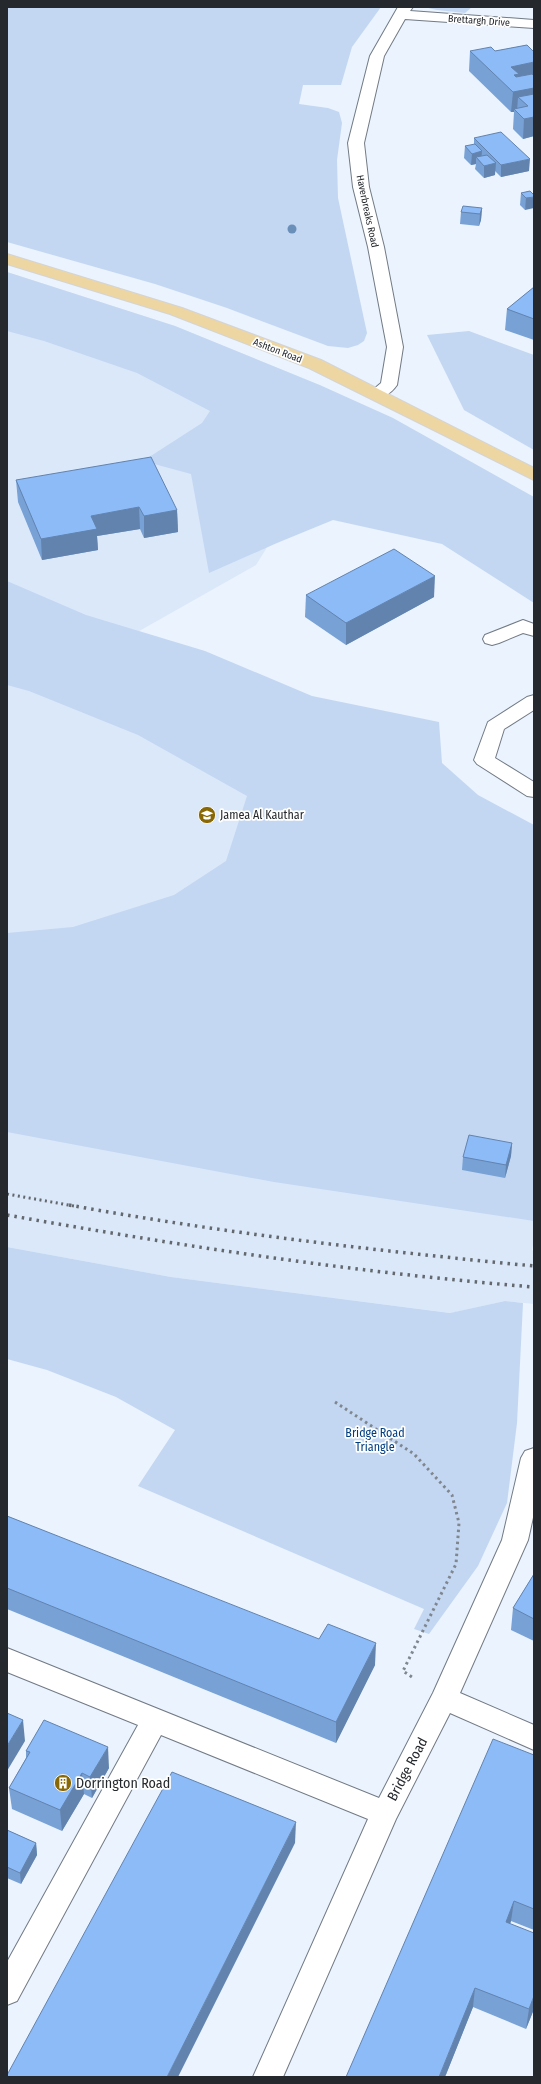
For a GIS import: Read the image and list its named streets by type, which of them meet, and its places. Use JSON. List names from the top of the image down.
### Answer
{
  "streets": {
    "main road": ["Ashton Road"],
    "street": ["Brettargh Drive", "Haverbreaks Road", "Bridge Road"]
  },
  "crossings": [
    ["Brettargh Drive", "Haverbreaks Road"],
    ["Haverbreaks Road", "Ashton Road"]
  ],
  "parks": ["Bridge Road Triangle"],
  "places": {
    "school or university": ["Jamea Al Kauthar"],
    "building": ["Dorrington Road"]
  }
}
